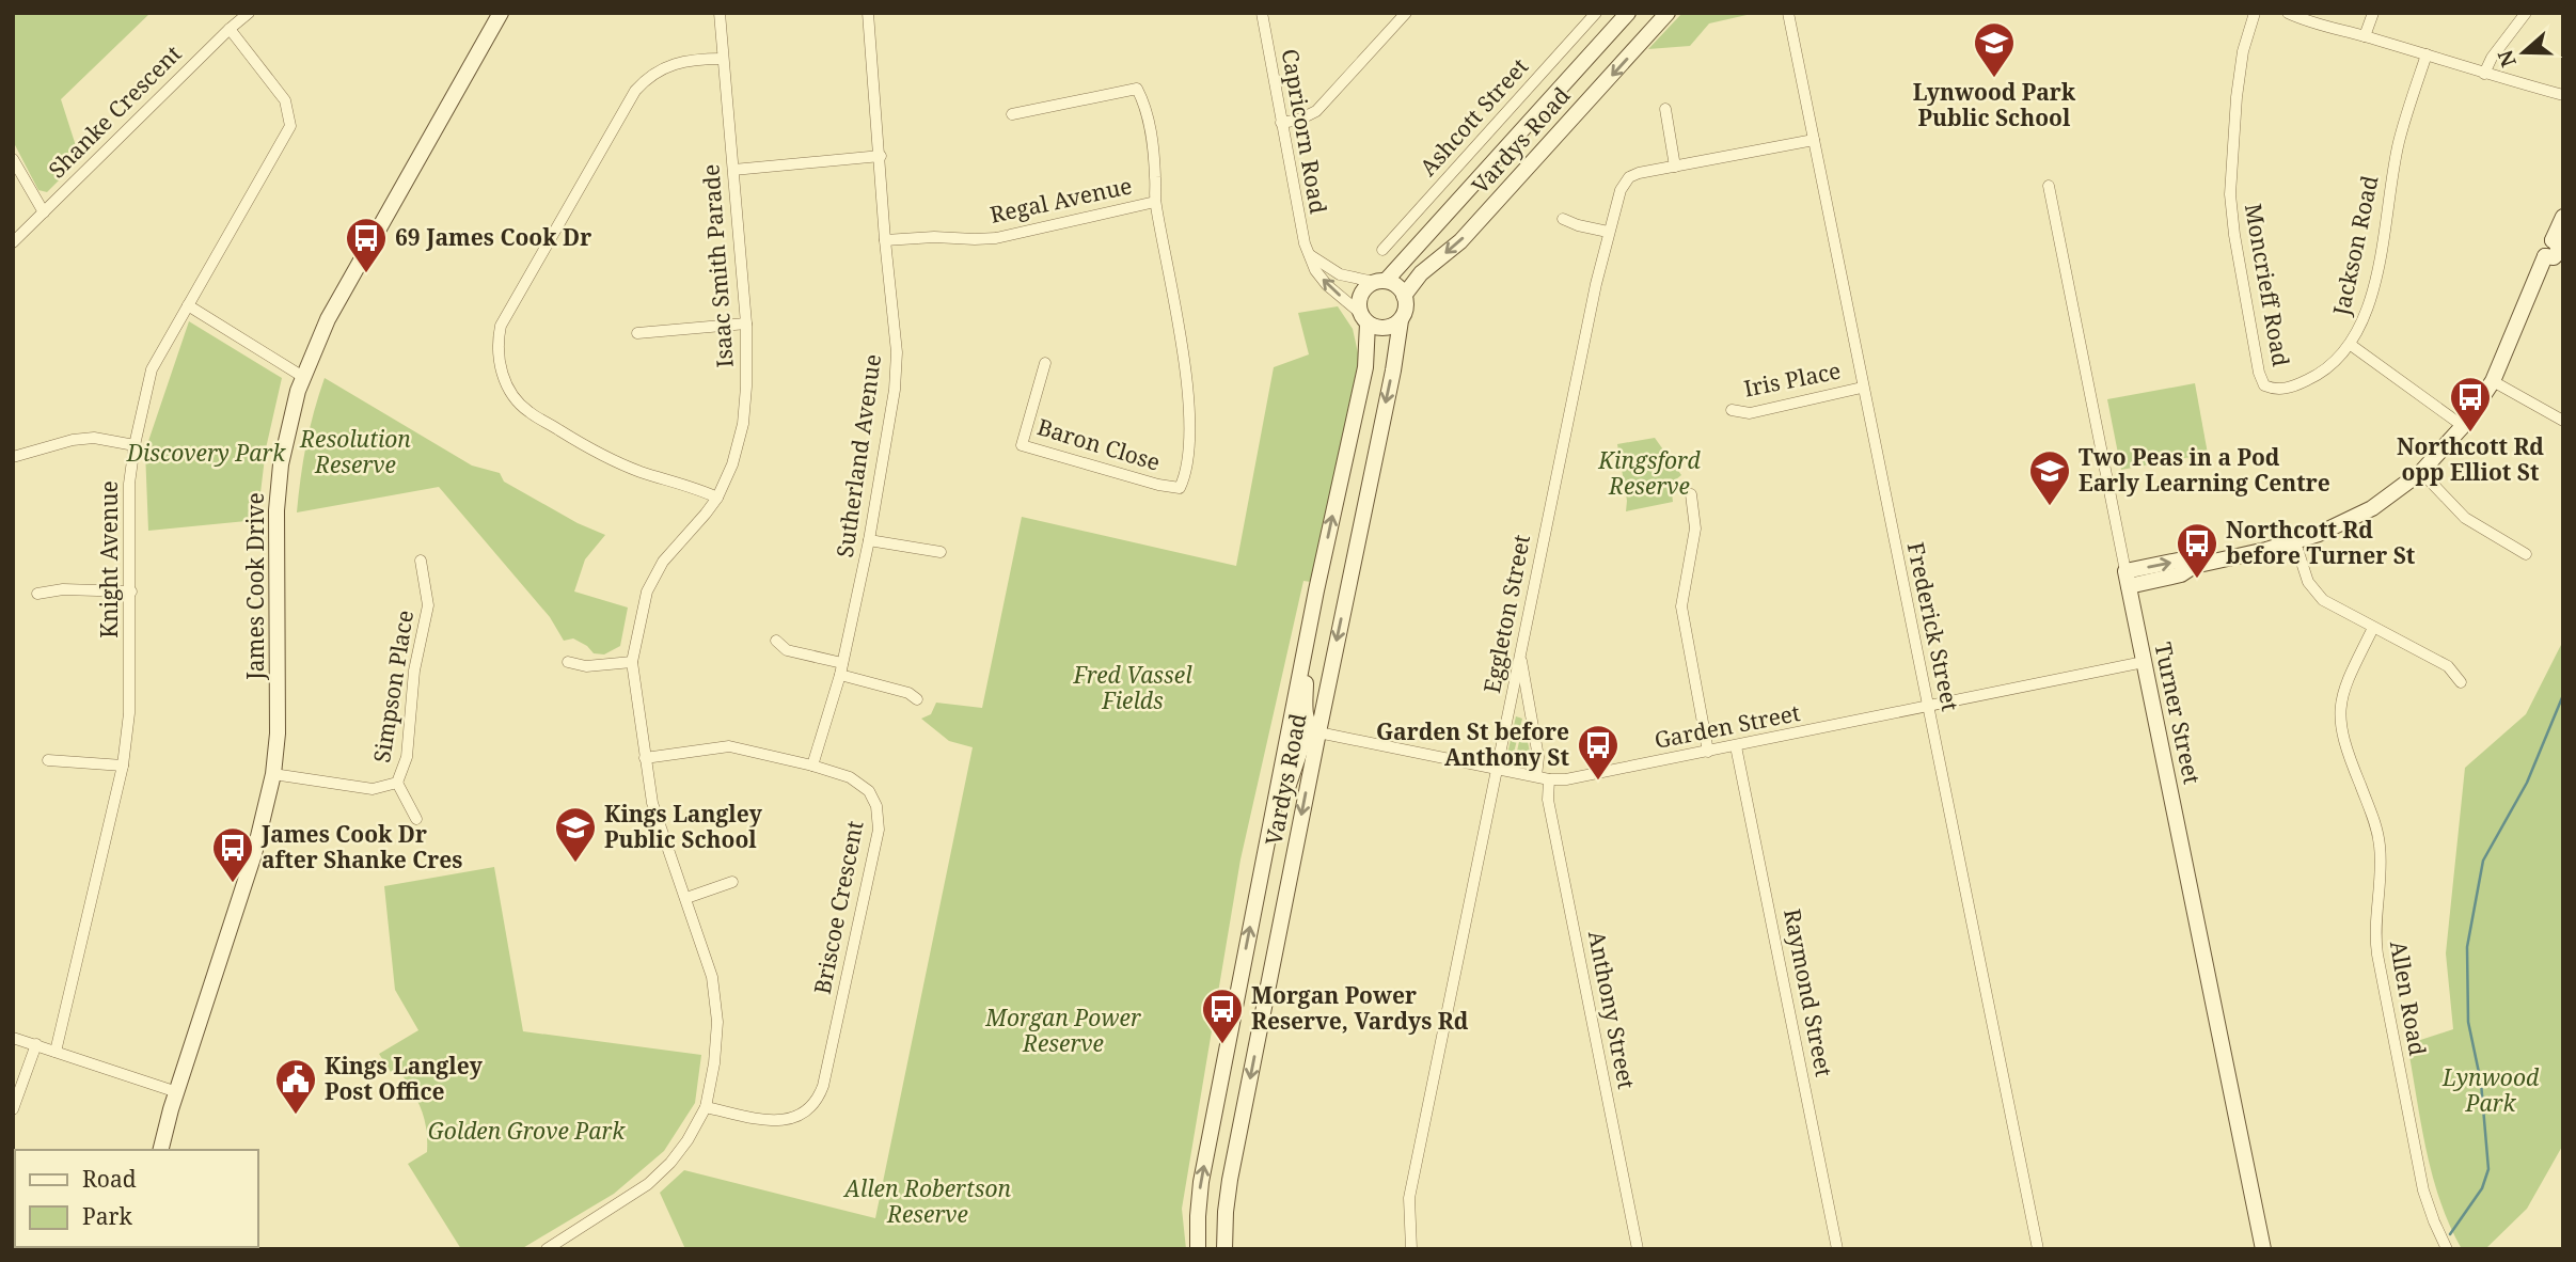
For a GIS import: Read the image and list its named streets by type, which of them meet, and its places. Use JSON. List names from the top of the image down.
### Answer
{
  "streets": {
    "main road": ["Vardys Road", "James Cook Drive", "Turner Street"],
    "street": [
      "Shanke Crescent",
      "Ashcott Street",
      "Capricorn Road",
      "Regal Avenue",
      "Jackson Road",
      "Isaac Smith Parade",
      "Moncrieff Road",
      "Iris Place",
      "Baron Close",
      "Sutherland Avenue",
      "Knight Avenue",
      "Eggleton Street",
      "Frederick Street",
      "Simpson Place",
      "Garden Street",
      "Briscoe Crescent",
      "Raymond Street",
      "Allen Road",
      "Anthony Street"
    ]
  },
  "crossings": [
    ["Shanke Crescent", "Knight Avenue"],
    ["Capricorn Road", "Vardys Road"],
    ["Vardys Road", "Garden Street"],
    ["Regal Avenue", "Baron Close"],
    ["Regal Avenue", "Sutherland Avenue"],
    ["Jackson Road", "Moncrieff Road"],
    ["Isaac Smith Parade", "Briscoe Crescent"],
    ["Iris Place", "Frederick Street"],
    ["Sutherland Avenue", "Briscoe Crescent"],
    ["James Cook Drive", "Simpson Place"],
    ["Eggleton Street", "Frederick Street"],
    ["Eggleton Street", "Garden Street"],
    ["Frederick Street", "Garden Street"],
    ["Turner Street", "Garden Street"],
    ["Garden Street", "Raymond Street"],
    ["Garden Street", "Anthony Street"]
  ],
  "parks": [
    "Resolution Reserve",
    "Discovery Park",
    "Kingsford Reserve",
    "Fred Vassel Fields",
    "Morgan Power Reserve",
    "Lynwood Park",
    "Golden Grove Park",
    "Allen Robertson Reserve"
  ],
  "places": {
    "school or university": ["Lynwood Park Public School", "Two Peas in a Pod Early Learning Centre", "Kings Langley Public School"],
    "bus stop": [
      "69 James Cook Dr",
      "Northcott Rd opp Elliot St",
      "Northcott Rd before Turner St",
      "Garden St before Anthony St",
      "James Cook Dr after Shanke Cres",
      "Morgan Power Reserve, Vardys Rd"
    ],
    "public building": ["Kings Langley Post Office"]
  },
  "legend": ["Road", "Park"],
  "north": "left"
}
